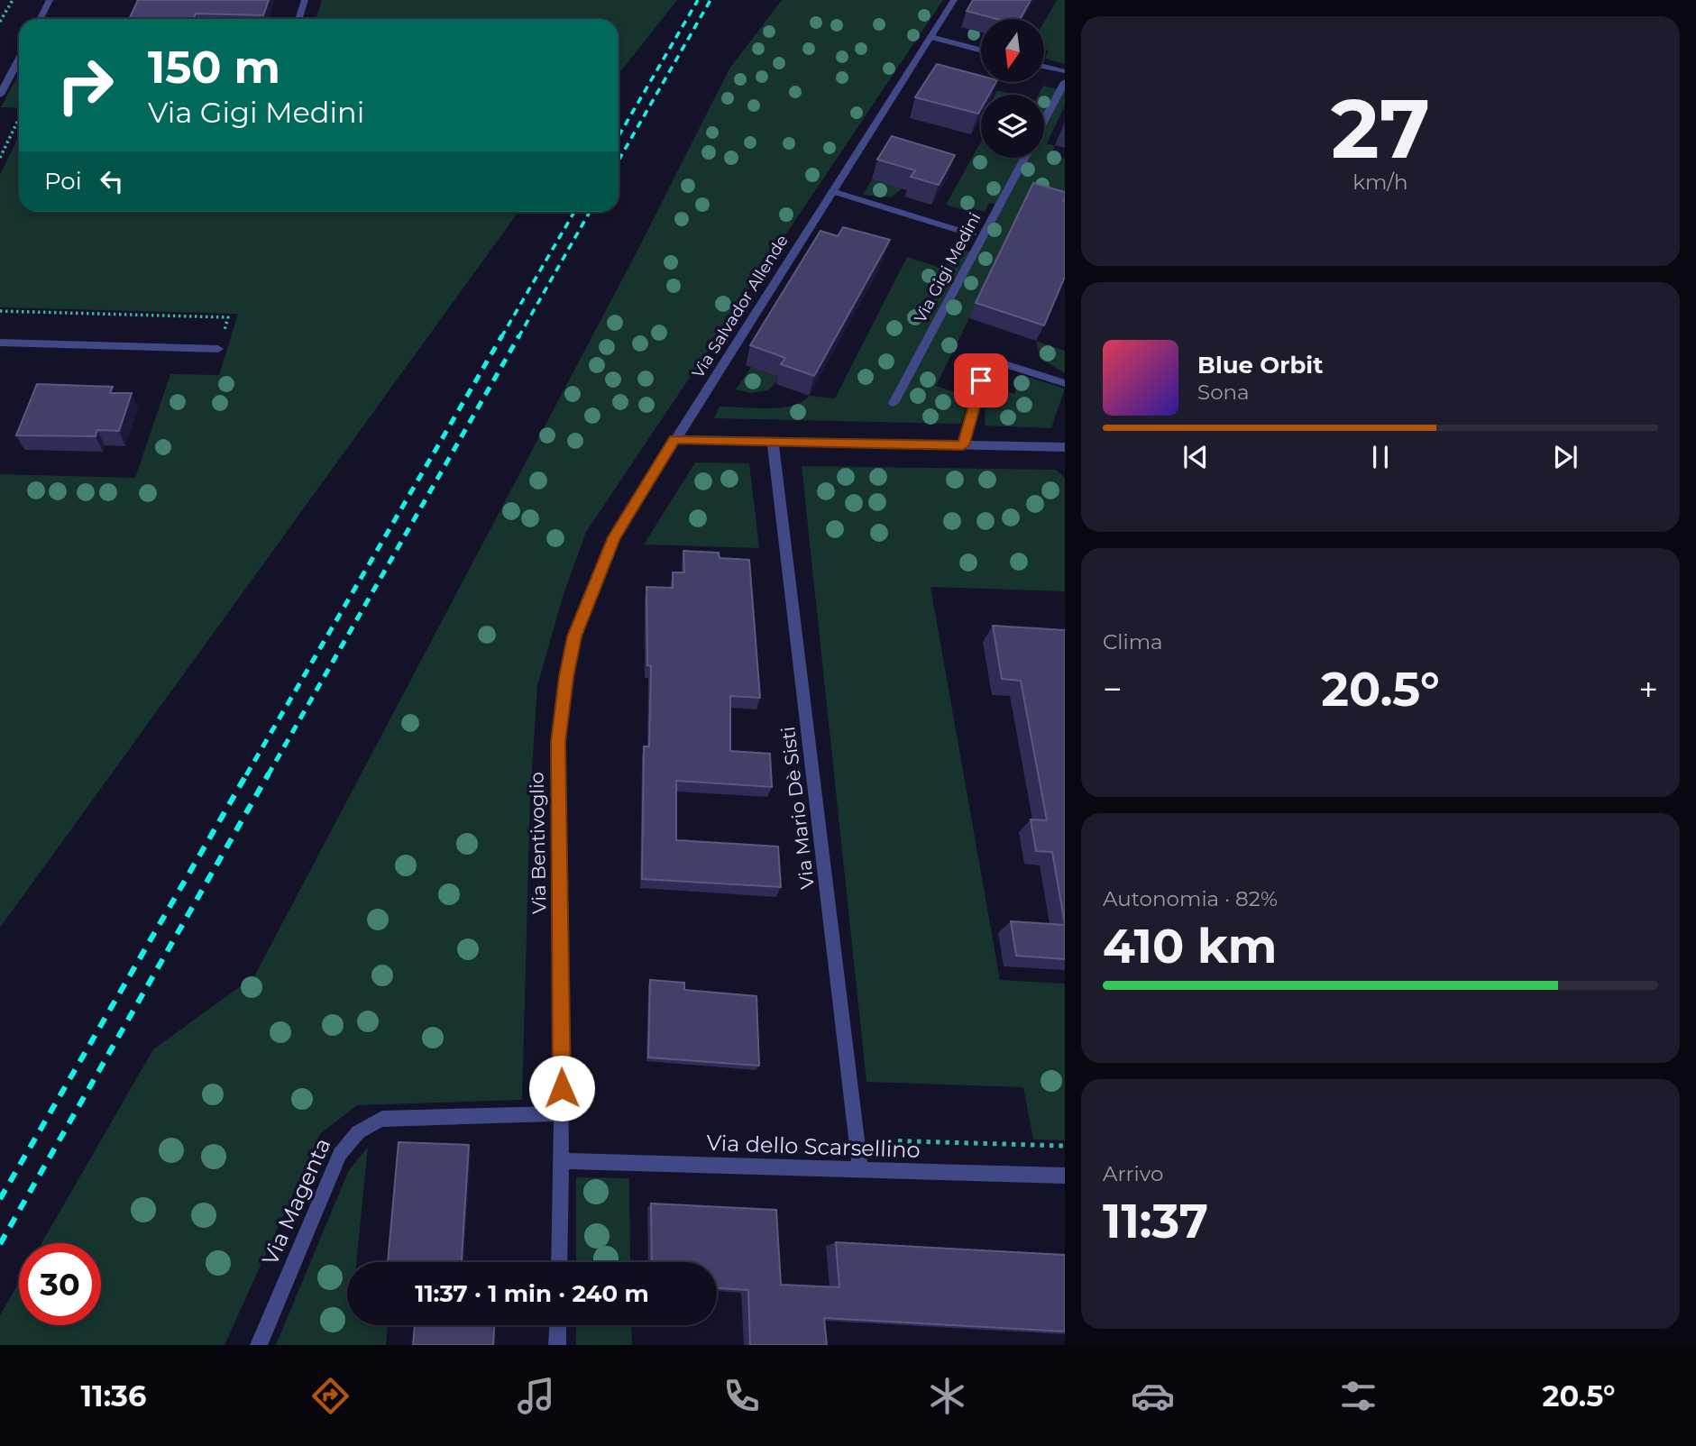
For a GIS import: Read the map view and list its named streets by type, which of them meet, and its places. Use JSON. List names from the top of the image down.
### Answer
{
  "streets": {
    "street": [
      "Via Gigi Medini",
      "Via Salvador Allende",
      "Via Mario Dè Sisti",
      "Via Bentivoglio",
      "Via dello Scarsellino",
      "Via Magenta"
    ]
  },
  "crossings": [
    ["Via Salvador Allende", "Via Bentivoglio"],
    ["Via Mario Dè Sisti", "Via dello Scarsellino"],
    ["Via Bentivoglio", "Via dello Scarsellino"],
    ["Via Bentivoglio", "Via Magenta"]
  ],
  "north": "bottom",
  "page": {
    "tile": [
      ["27", "km/h"],
      "Clima",
      ["Autonomia · 82%", "410 km"],
      ["Arrivo", "11:37"]
    ],
    "turn": ["150 m", "Via Gigi Medini"],
    "then": "Poi",
    "song": ["Blue Orbit", "Sona"],
    "heat": ["−", "20.5°", "+"],
    "limit": "30",
    "trip": "11:37 · 1 min · 240 m",
    "tabs": ["11:36", "20.5°"]
  }
}
